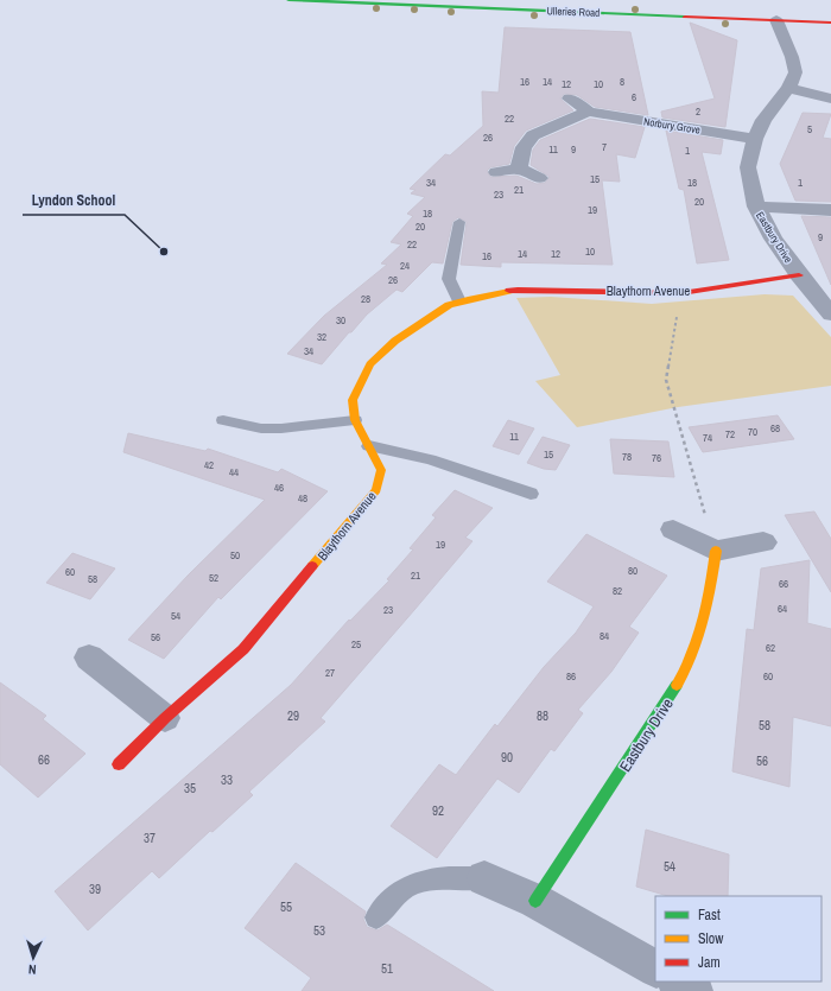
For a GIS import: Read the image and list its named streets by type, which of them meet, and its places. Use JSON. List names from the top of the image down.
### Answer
{
  "streets": {
    "street": [
      "Ulleries Road",
      "Norbury Grove",
      "Eastbury Drive",
      "Blaythorn Avenue"
    ]
  },
  "crossings": [
    ["Ulleries Road", "Eastbury Drive"],
    ["Norbury Grove", "Eastbury Drive"],
    ["Eastbury Drive", "Blaythorn Avenue"]
  ],
  "places": ["Lyndon School"],
  "house_numbers": [
    "16",
    "14",
    "8",
    "12",
    "10",
    "6",
    "2",
    "22",
    "5",
    "26",
    "7",
    "11",
    "9",
    "1",
    "15",
    "34",
    "18",
    "1",
    "21",
    "23",
    "20",
    "19",
    "18",
    "20",
    "9",
    "22",
    "10",
    "14",
    "12",
    "16",
    "24",
    "26",
    "28",
    "30",
    "32",
    "34",
    "68",
    "70",
    "72",
    "11",
    "74",
    "15",
    "78",
    "76",
    "42",
    "44",
    "46",
    "48",
    "19",
    "50",
    "80",
    "60",
    "21",
    "52",
    "58",
    "66",
    "82",
    "64",
    "23",
    "54",
    "84",
    "56",
    "25",
    "62",
    "27",
    "86",
    "60",
    "29",
    "88",
    "58",
    "90",
    "66",
    "56",
    "33",
    "35",
    "92",
    "37",
    "54",
    "39",
    "55",
    "53",
    "51"
  ],
  "legend": ["Fast", "Slow", "Jam"],
  "north": "bottom"
}
